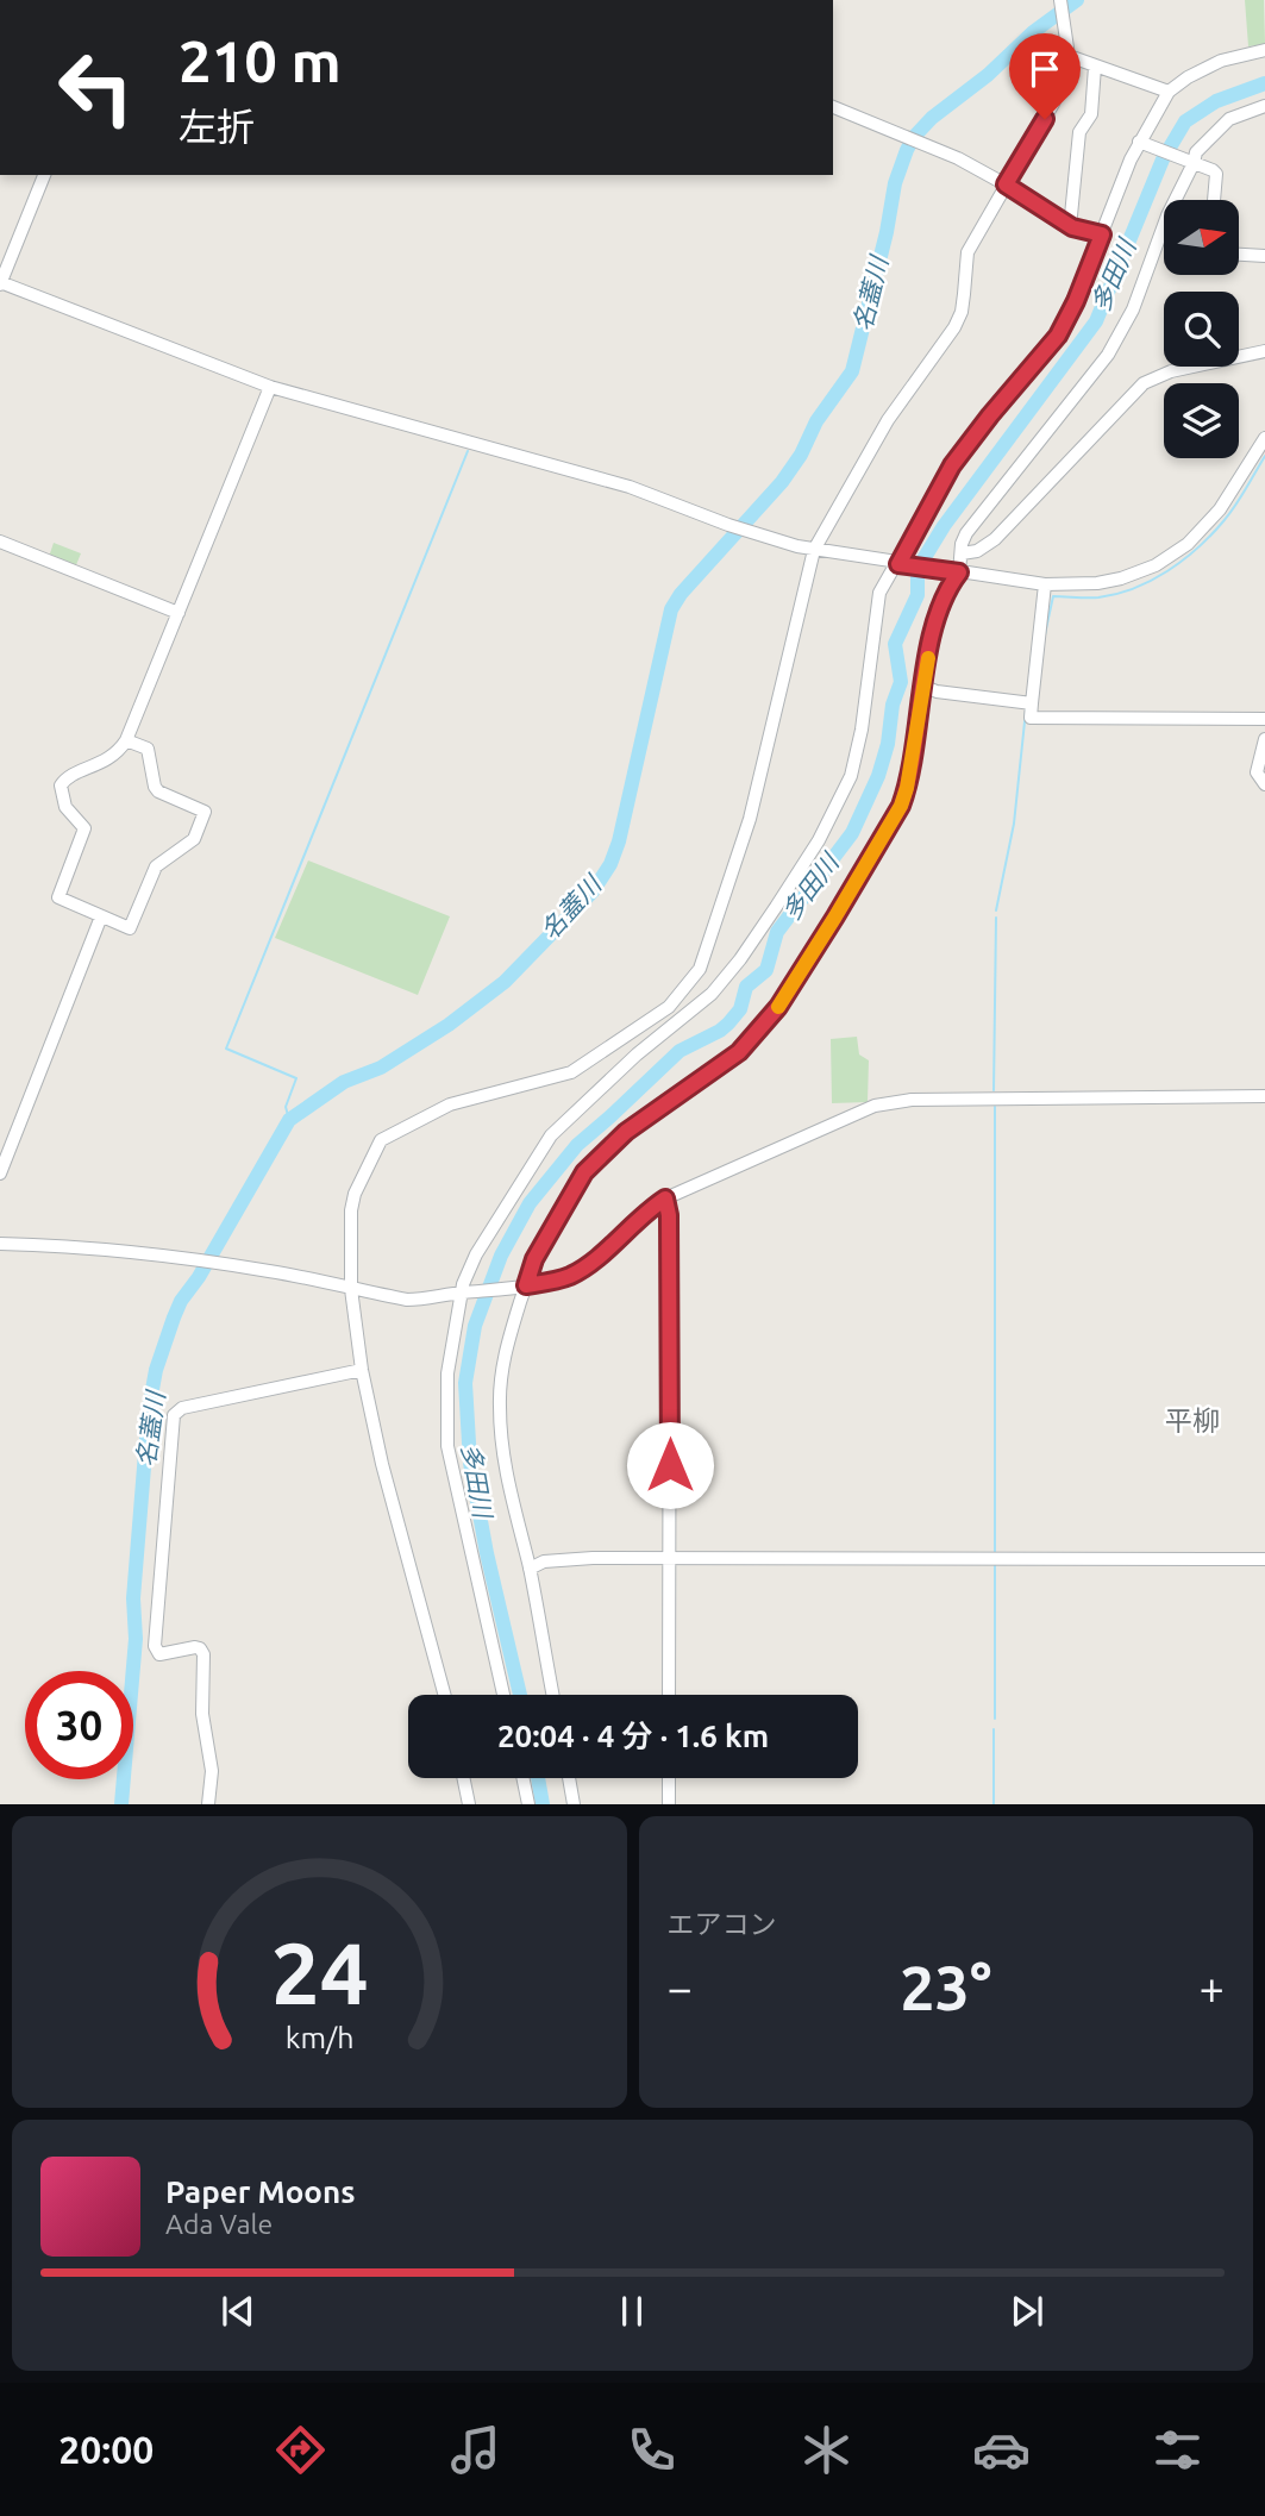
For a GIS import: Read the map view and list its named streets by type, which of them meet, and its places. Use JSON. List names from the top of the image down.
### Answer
{
  "districts": ["平柳"],
  "water": ["多田川", "名蓋川"],
  "north": "right",
  "page": {
    "turn": ["210 m", "左折"],
    "limit": "30",
    "trip": "20:04 · 4 分 · 1.6 km",
    "tile": "エアコン",
    "heat": ["−", "23°", "+"],
    "song": ["Paper Moons", "Ada Vale"],
    "tabs": "20:00",
    "gauge": ["24", "km/h"]
  }
}
